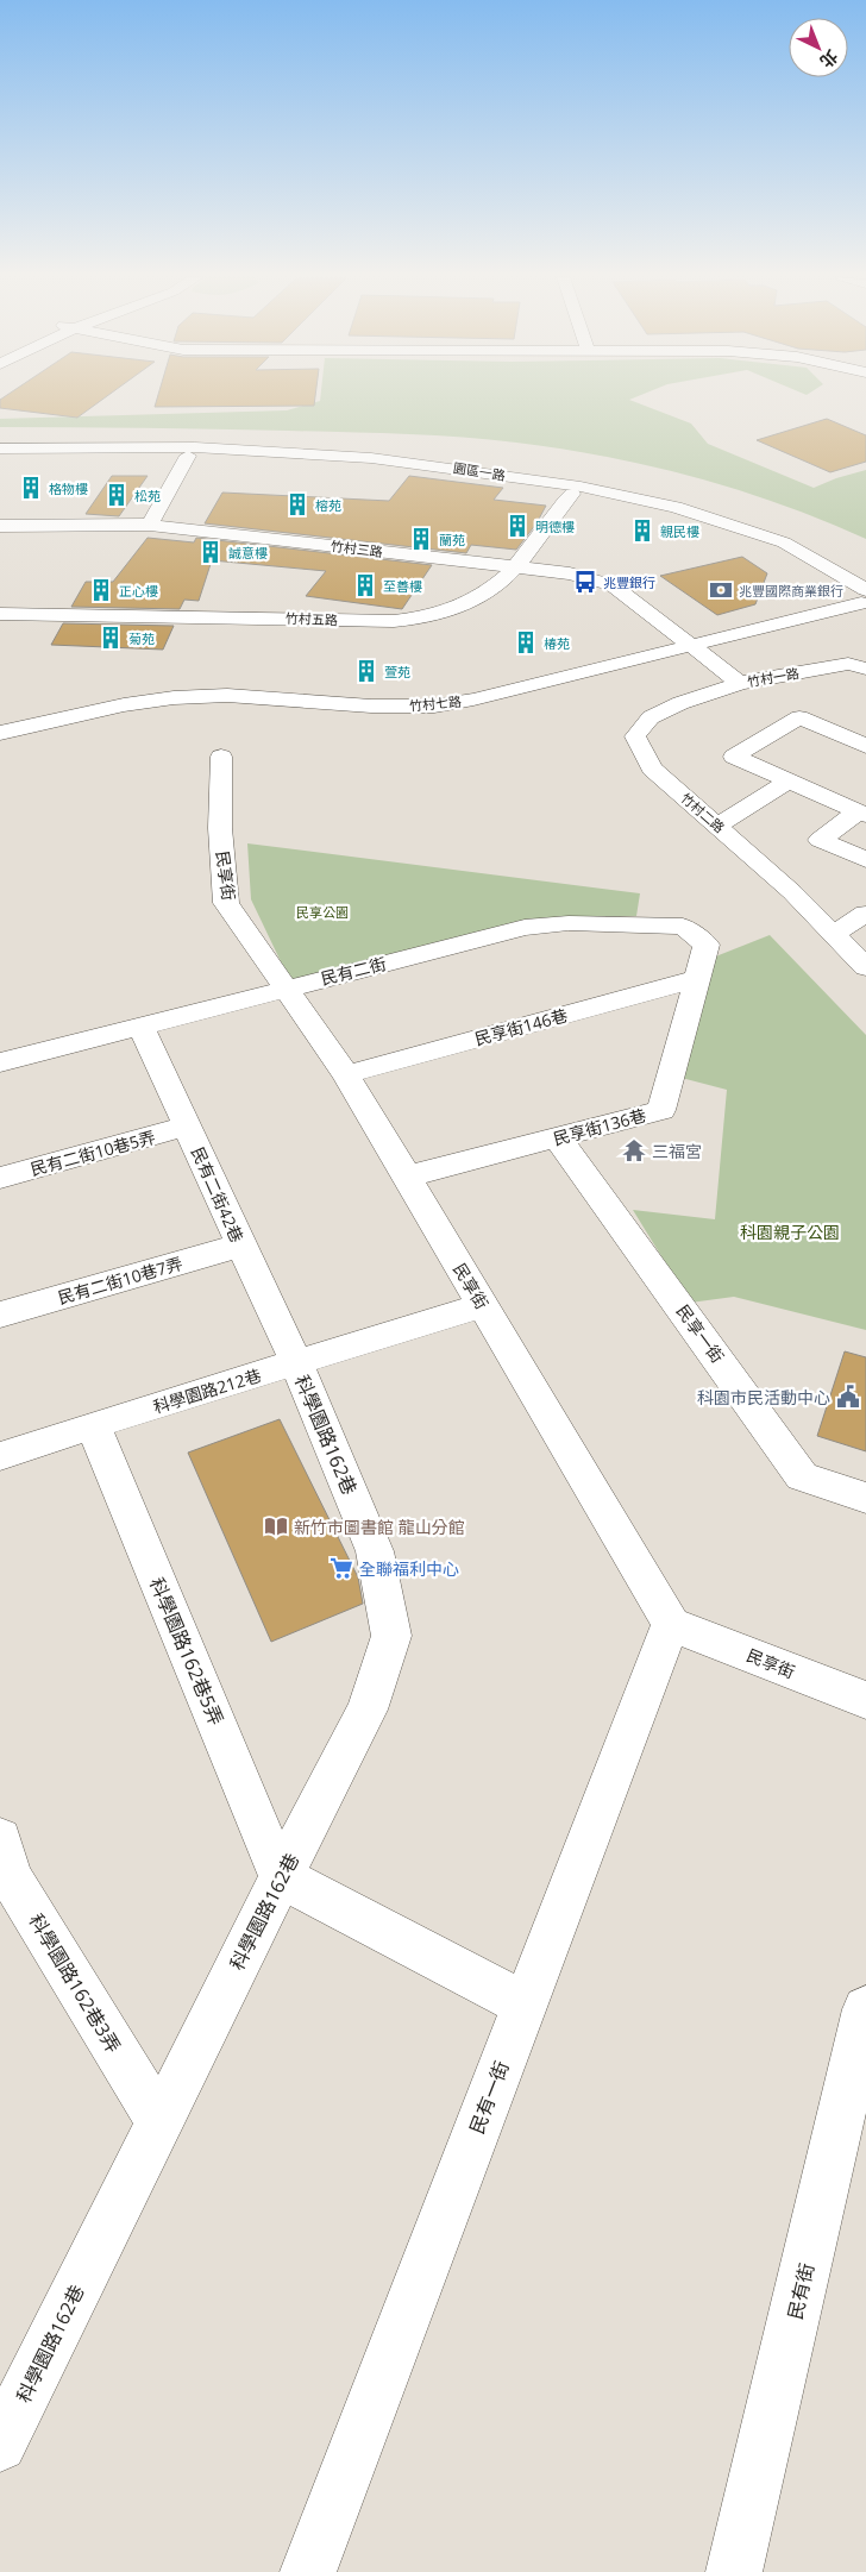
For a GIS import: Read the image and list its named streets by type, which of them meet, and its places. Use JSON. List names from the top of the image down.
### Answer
{
  "streets": {
    "street": [
      "園區一路",
      "竹村三路",
      "竹村五路",
      "竹村一路",
      "竹村七路",
      "竹村二路",
      "民享街",
      "民有二街",
      "民享街146巷",
      "民享街136巷",
      "民有二街10巷5弄",
      "民有二街42巷",
      "民有二街10巷7弄",
      "民享一街",
      "科學園路212巷",
      "科學園路162巷",
      "科學園路162巷5弄",
      "科學園路162巷3弄",
      "民有一街",
      "民有街"
    ]
  },
  "crossings": [
    ["園區一路", "竹村七路"],
    ["竹村三路", "竹村五路"],
    ["竹村三路", "竹村一路"],
    ["竹村三路", "竹村七路"],
    ["竹村一路", "竹村七路"],
    ["竹村一路", "竹村二路"],
    ["民享街", "民有二街"],
    ["民享街", "民享街146巷"],
    ["民享街", "民享街136巷"],
    ["民享街", "科學園路212巷"],
    ["民享街", "民有一街"],
    ["民有二街", "民享街136巷"],
    ["民有二街", "民有二街42巷"],
    ["民享街146巷", "民享街136巷"],
    ["民享街136巷", "民享一街"],
    ["民有二街10巷5弄", "民有二街42巷"],
    ["民有二街42巷", "民有二街10巷7弄"],
    ["民有二街42巷", "科學園路212巷"],
    ["民有二街42巷", "科學園路162巷"],
    ["科學園路212巷", "科學園路162巷"],
    ["科學園路212巷", "科學園路162巷5弄"],
    ["科學園路162巷", "科學園路162巷5弄"],
    ["科學園路162巷", "科學園路162巷3弄"]
  ],
  "parks": ["民享公園", "科園親子公園"],
  "places": {
    "building": [
      "格物樓",
      "松苑",
      "榕苑",
      "明德樓",
      "親民樓",
      "蘭苑",
      "誠意樓",
      "至善樓",
      "正心樓",
      "菊苑",
      "椿苑",
      "萱苑"
    ],
    "bus stop": ["兆豐銀行"],
    "bank": ["兆豐國際商業銀行"],
    "temple": ["三福宮"],
    "public building": ["科園市民活動中心"],
    "library": ["新竹市圖書館 龍山分館"],
    "supermarket": ["全聯福利中心"]
  },
  "north": "bottom right"
}
